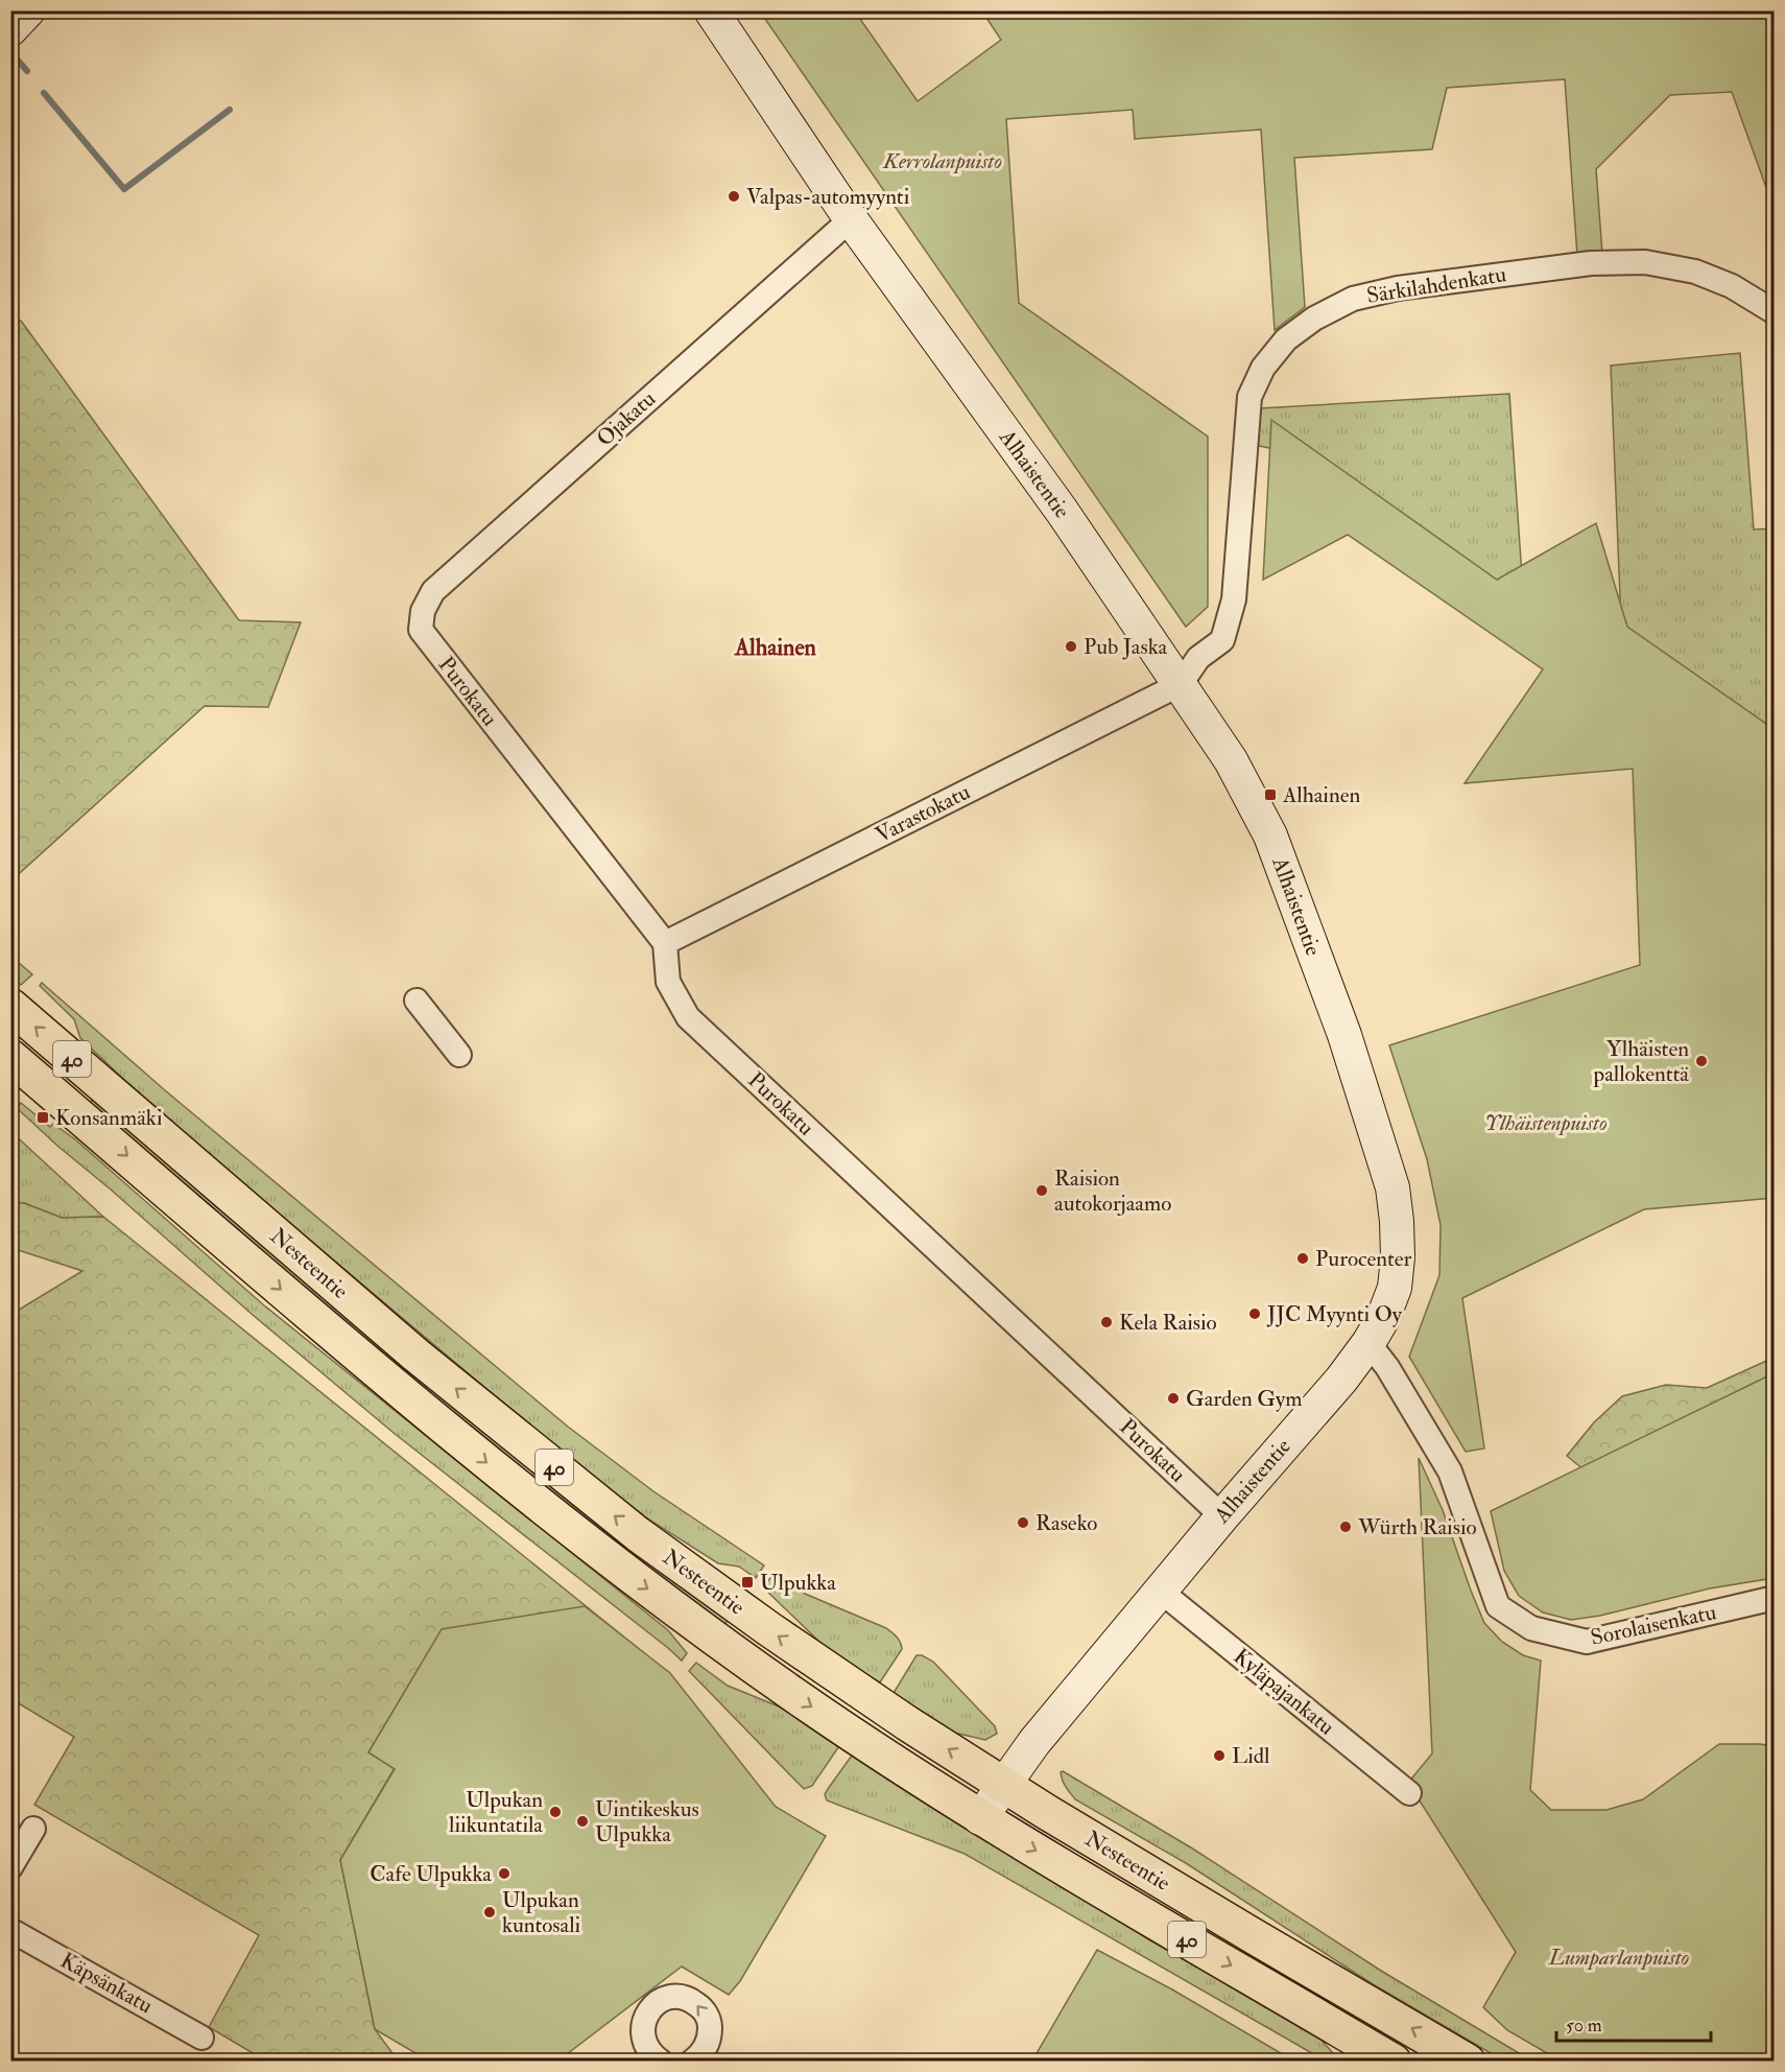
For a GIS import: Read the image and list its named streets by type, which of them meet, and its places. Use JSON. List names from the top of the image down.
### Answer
{
  "streets": {
    "main road": ["40", "Nesteentie"],
    "street": [
      "Särkilahdenkatu",
      "Ojakatu",
      "Alhaistentie",
      "Purokatu",
      "Varastokatu",
      "Sorolaisenkatu",
      "Kyläpajankatu",
      "Käpsänkatu"
    ]
  },
  "crossings": [
    ["Särkilahdenkatu", "Alhaistentie"],
    ["Särkilahdenkatu", "Varastokatu"],
    ["Ojakatu", "Alhaistentie"],
    ["Ojakatu", "Purokatu"],
    ["Alhaistentie", "Purokatu"],
    ["Alhaistentie", "Varastokatu"],
    ["Alhaistentie", "Nesteentie"],
    ["Alhaistentie", "Sorolaisenkatu"],
    ["Alhaistentie", "Kyläpajankatu"],
    ["Purokatu", "Varastokatu"]
  ],
  "districts": ["Alhainen"],
  "parks": ["Kerrolanpuisto", "Ylhäistenpuisto", "Lumparlanpuisto"],
  "places": {
    "other": [
      "Valpas-automyynti",
      "Pub Jaska",
      "Ylhäisten pallokenttä",
      "Raision autokorjaamo",
      "Purocenter",
      "JJC Myynti Oy",
      "Kela Raisio",
      "Garden Gym",
      "Raseko",
      "Würth Raisio",
      "Lidl",
      "Ulpukan liikuntatila",
      "Uintikeskus Ulpukka",
      "Cafe Ulpukka",
      "Ulpukan kuntosali"
    ],
    "transit": ["Alhainen", "Konsanmäki", "Ulpukka"]
  },
  "scale_bar": "50 m"
}
